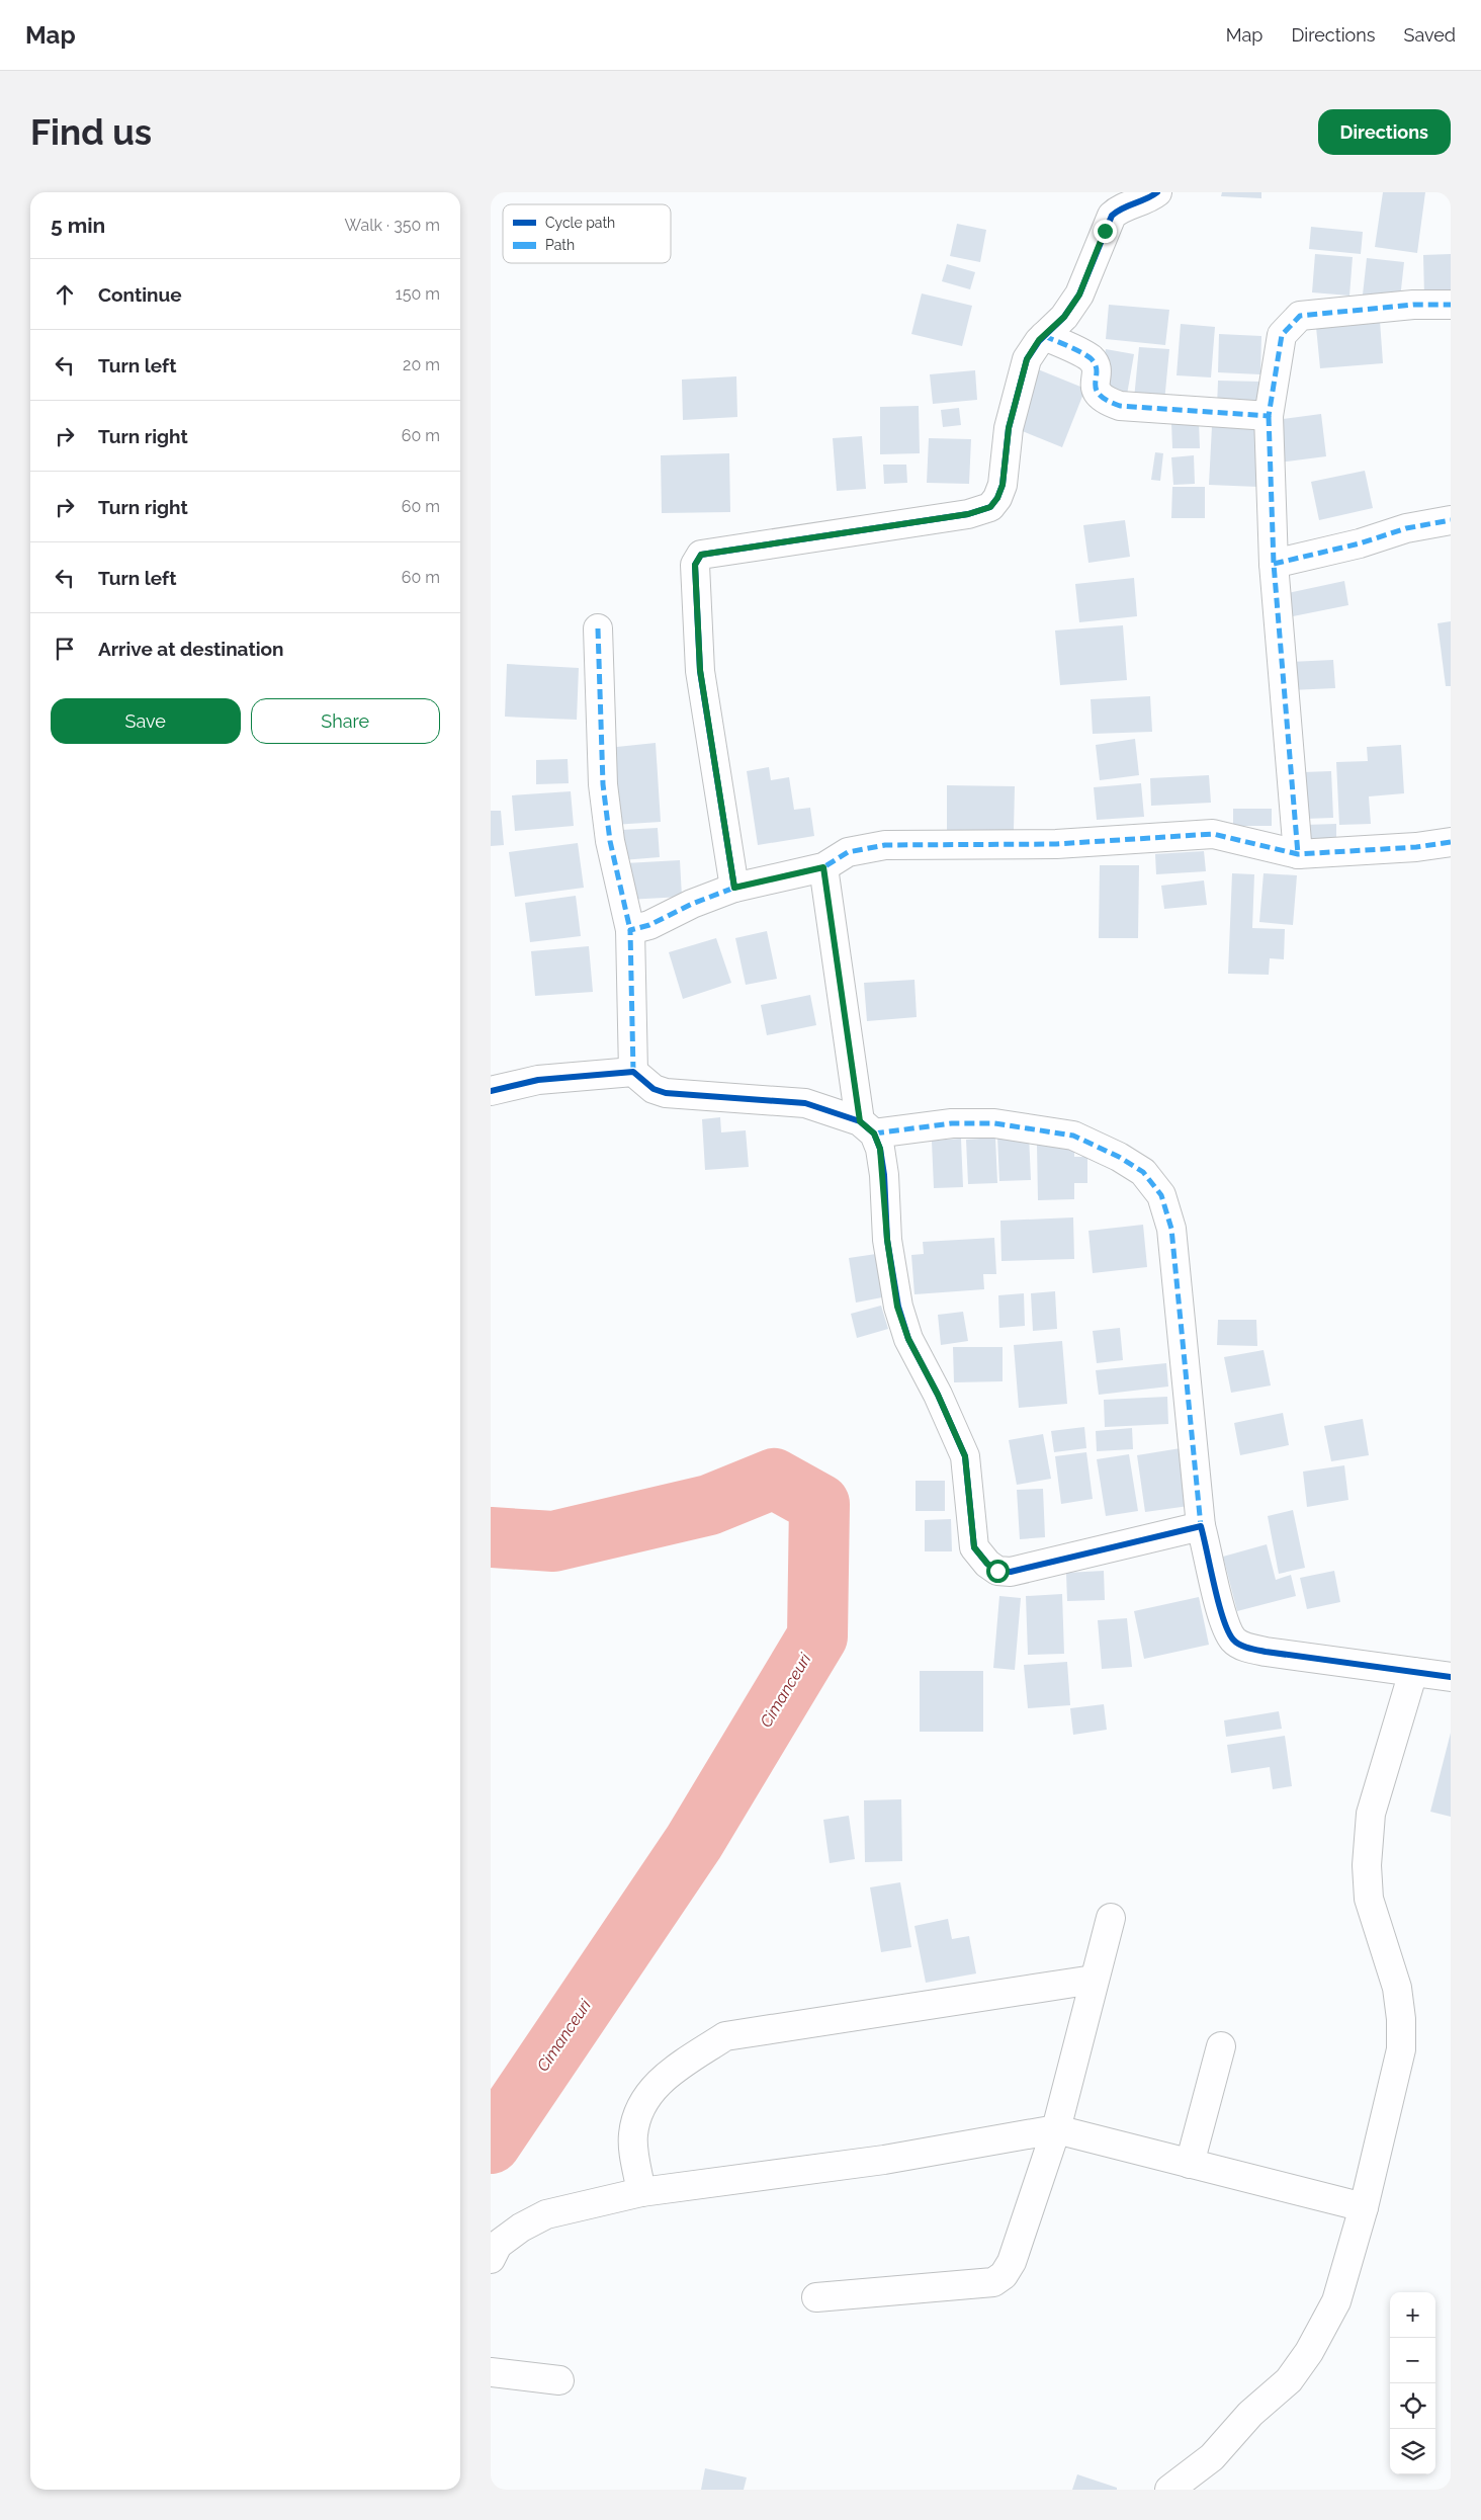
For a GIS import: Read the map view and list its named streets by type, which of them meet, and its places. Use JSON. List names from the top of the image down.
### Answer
{
  "water": ["Cimanceuri"],
  "legend": ["Cycle path", "Path"],
  "page": {
    "header": "Map",
    "nav": ["Map", "Directions", "Saved"],
    "buttons": [
      "Directions",
      ["Save", "Share"]
    ],
    "title": "Find us",
    "heading": ["5 min", "Walk · 350 m"],
    "list": [
      ["Continue", "150 m"],
      ["Turn left", "20 m"],
      ["Turn right", "60 m"],
      ["Turn right", "60 m"],
      ["Turn left", "60 m"],
      "Arrive at destination"
    ],
    "map_buttons": ["+", "−"]
  }
}
